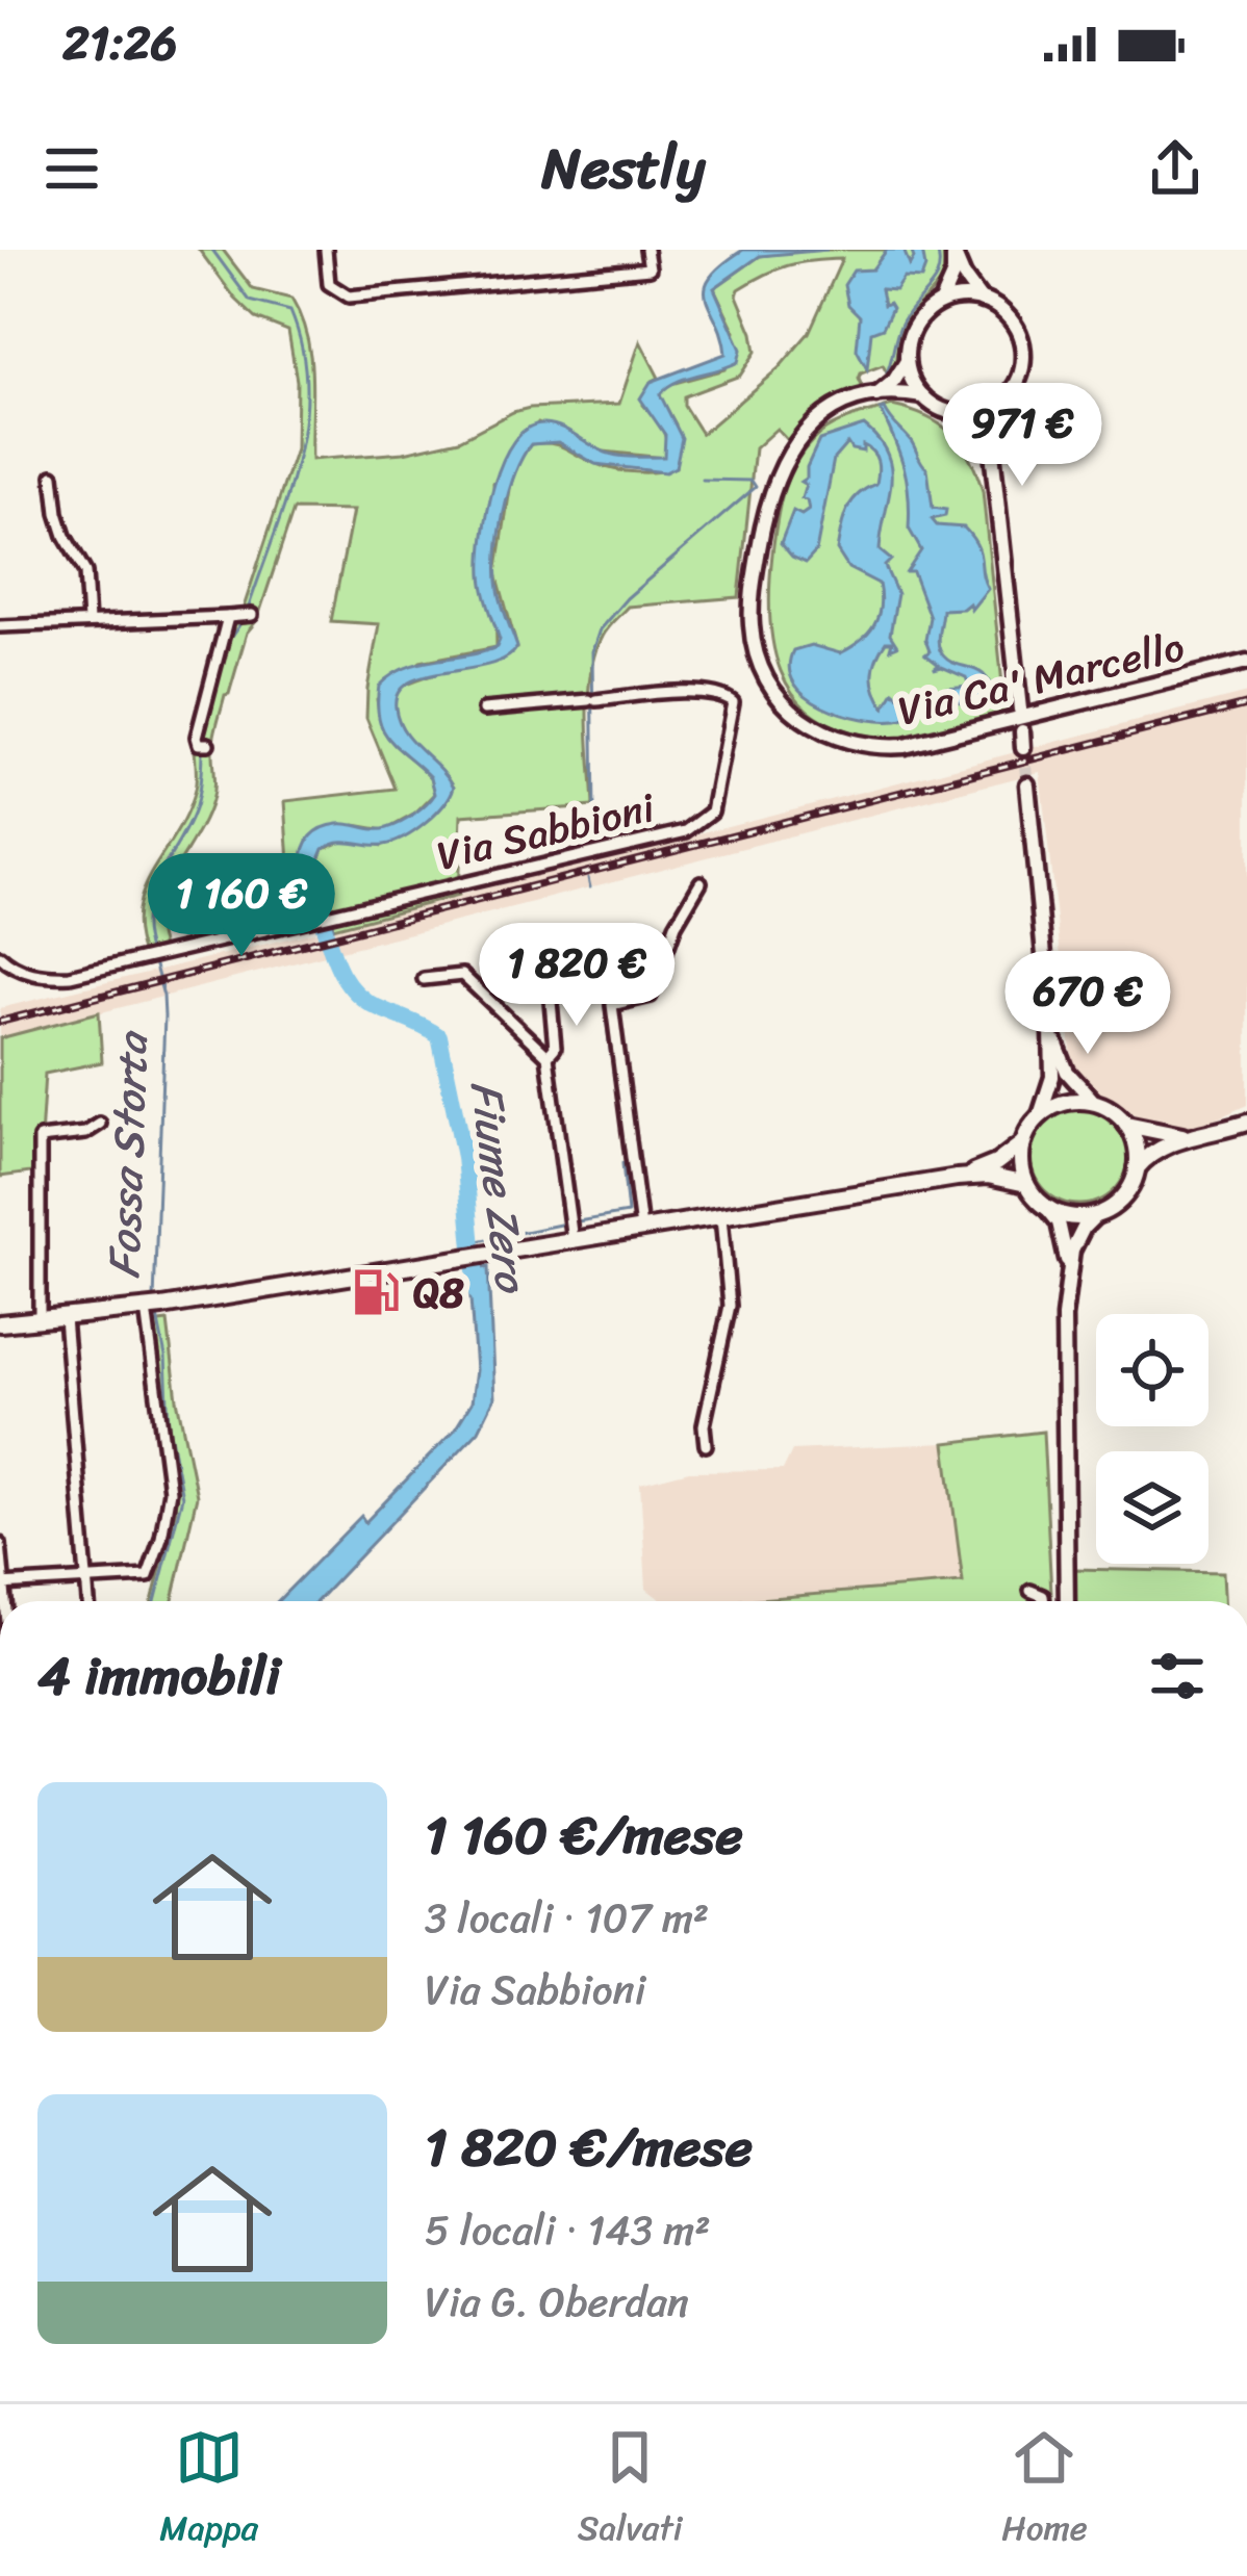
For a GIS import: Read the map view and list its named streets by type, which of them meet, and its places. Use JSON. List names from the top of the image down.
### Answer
{
  "streets": {
    "main road": ["Via Ca' Marcello"],
    "street": ["Via Sabbioni"]
  },
  "water": ["Fossa Storta", "Fiume Zero"],
  "places": {
    "fuel station": ["Q8"]
  },
  "page": {
    "status": "21:26",
    "header": "Nestly",
    "price": [
      "971 €",
      "1 160 €",
      "1 820 €",
      "670 €"
    ],
    "heading": "4 immobili",
    "list": [
      {
        "name": "1 160 €/mese",
        "note": "3 locali · 107 m² · Via Sabbioni"
      },
      {
        "name": "1 820 €/mese",
        "note": "5 locali · 143 m² · Via G. Oberdan"
      }
    ],
    "tabs": ["Mappa", "Salvati", "Home"]
  }
}
